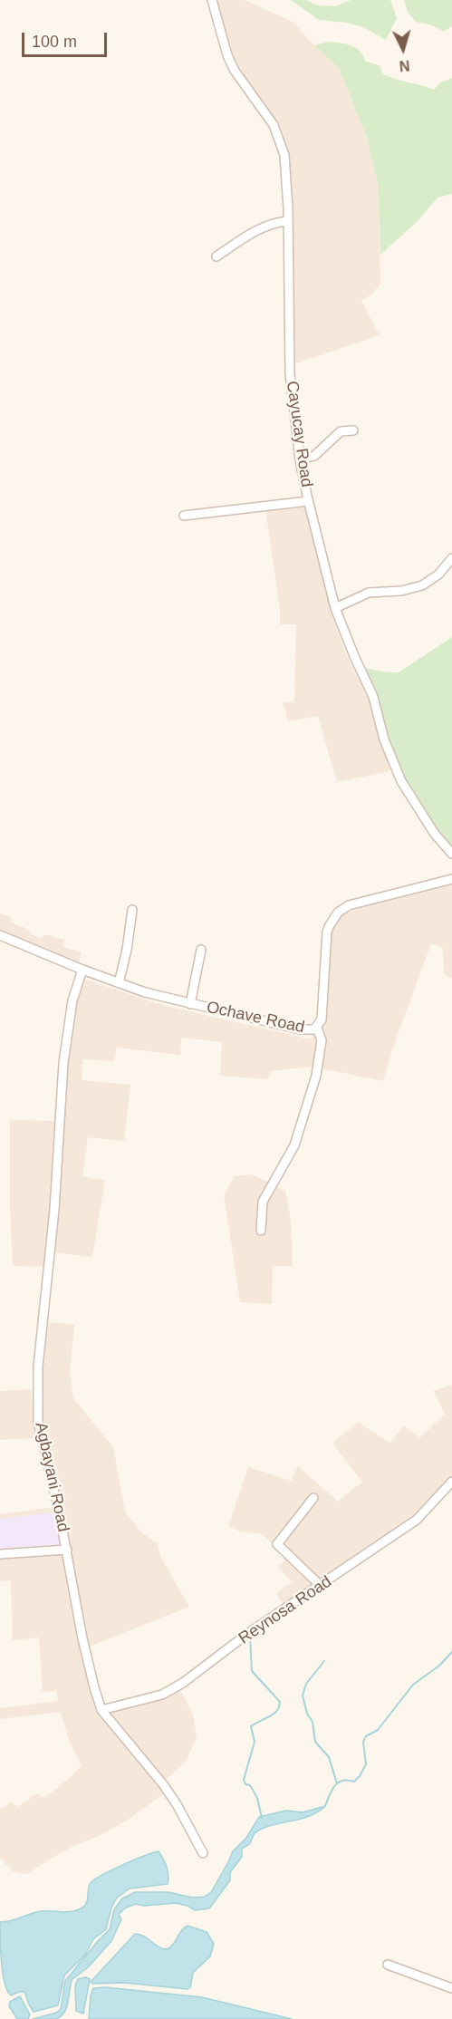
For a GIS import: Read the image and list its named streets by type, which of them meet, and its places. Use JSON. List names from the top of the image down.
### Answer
{
  "streets": {
    "street": [
      "Cayucay Road",
      "Ochave Road",
      "Agbayani Road",
      "Reynosa Road"
    ]
  },
  "crossings": [
    ["Ochave Road", "Agbayani Road"],
    ["Agbayani Road", "Reynosa Road"]
  ],
  "scale_bar": "100 m",
  "north": "bottom"
}
